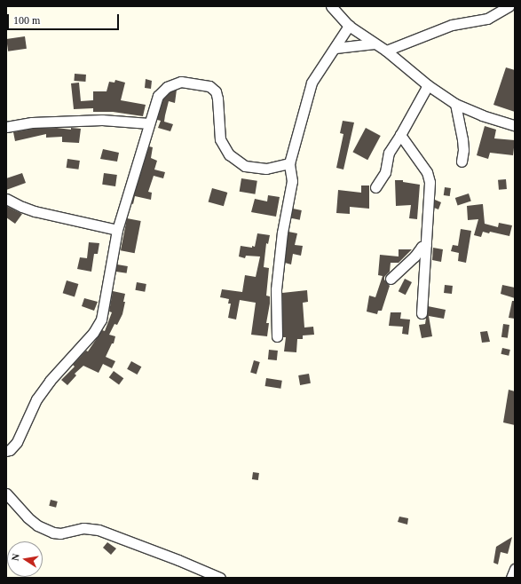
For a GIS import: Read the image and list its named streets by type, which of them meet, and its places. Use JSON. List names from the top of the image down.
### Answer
{
  "scale_bar": "100 m",
  "north": "left"
}
